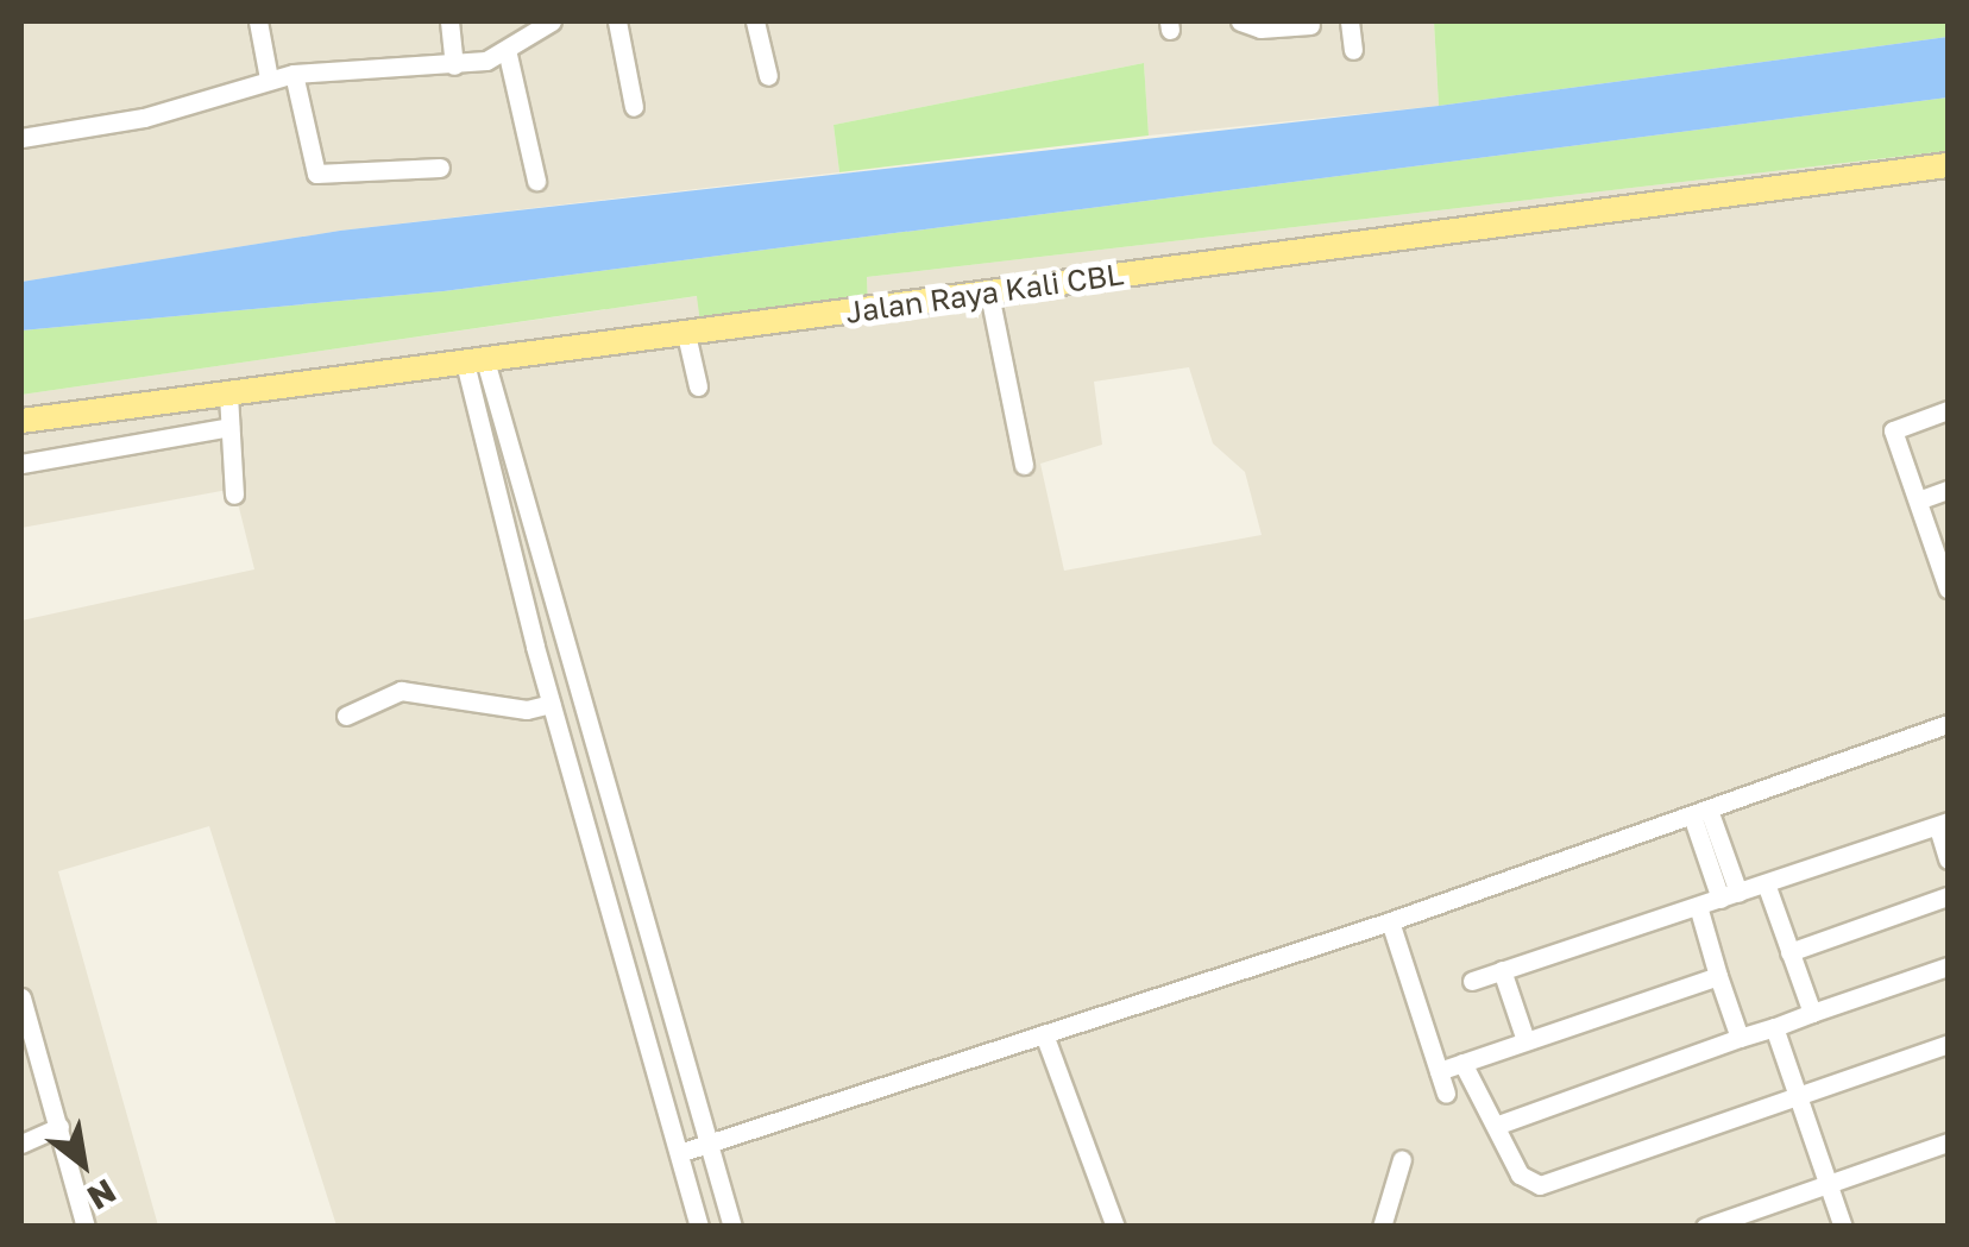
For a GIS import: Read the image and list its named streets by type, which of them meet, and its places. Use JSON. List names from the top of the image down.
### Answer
{
  "streets": {
    "main road": ["Jalan Raya Kali CBL"]
  },
  "north": "bottom right"
}
